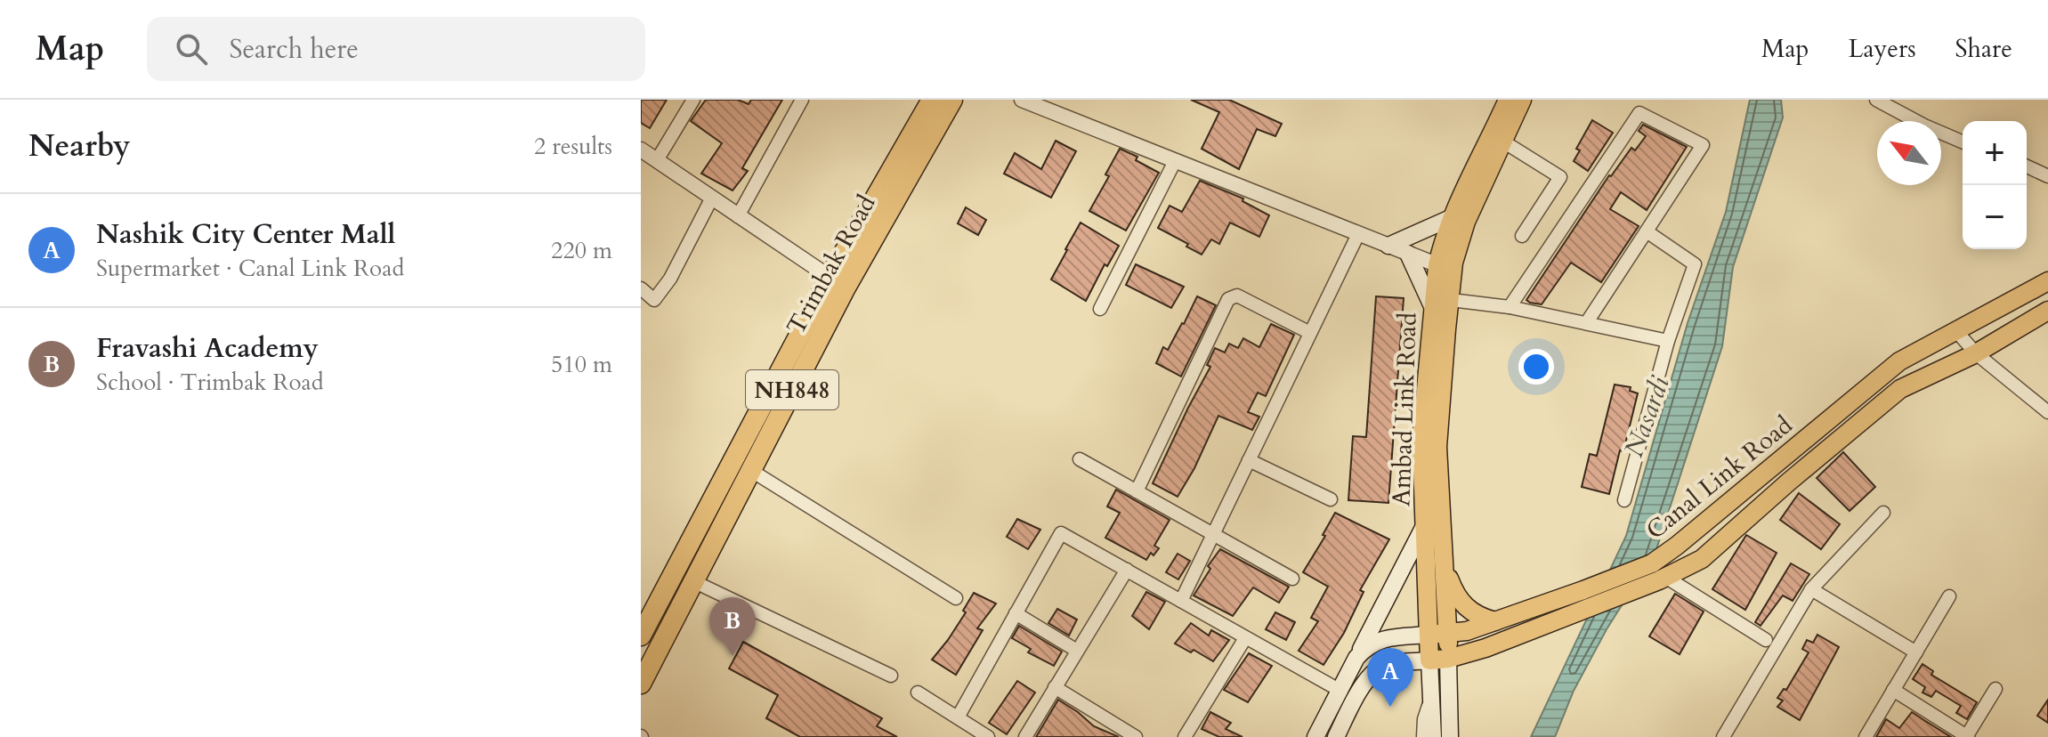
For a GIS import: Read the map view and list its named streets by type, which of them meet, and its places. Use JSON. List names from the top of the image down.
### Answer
{
  "streets": {
    "highway": ["Trimbak Road", "NH848"],
    "main road": ["Ambad Link Road", "Canal Link Road"]
  },
  "crossings": [
    ["Ambad Link Road", "Canal Link Road"]
  ],
  "water": ["Nasardi"],
  "north": "top left",
  "page": {
    "header": "Map",
    "search": "Search here",
    "nav": ["Map", "Layers", "Share"],
    "heading": ["Nearby", "2 results"],
    "map_buttons": ["+", "−"],
    "list": [
      {
        "mark": "A",
        "name": "Nashik City Center Mall",
        "note": "Supermarket · Canal Link Road",
        "value": "220 m"
      },
      {
        "mark": "B",
        "name": "Fravashi Academy",
        "note": "School · Trimbak Road",
        "value": "510 m"
      }
    ],
    "pins": ["B", "A"]
  }
}
